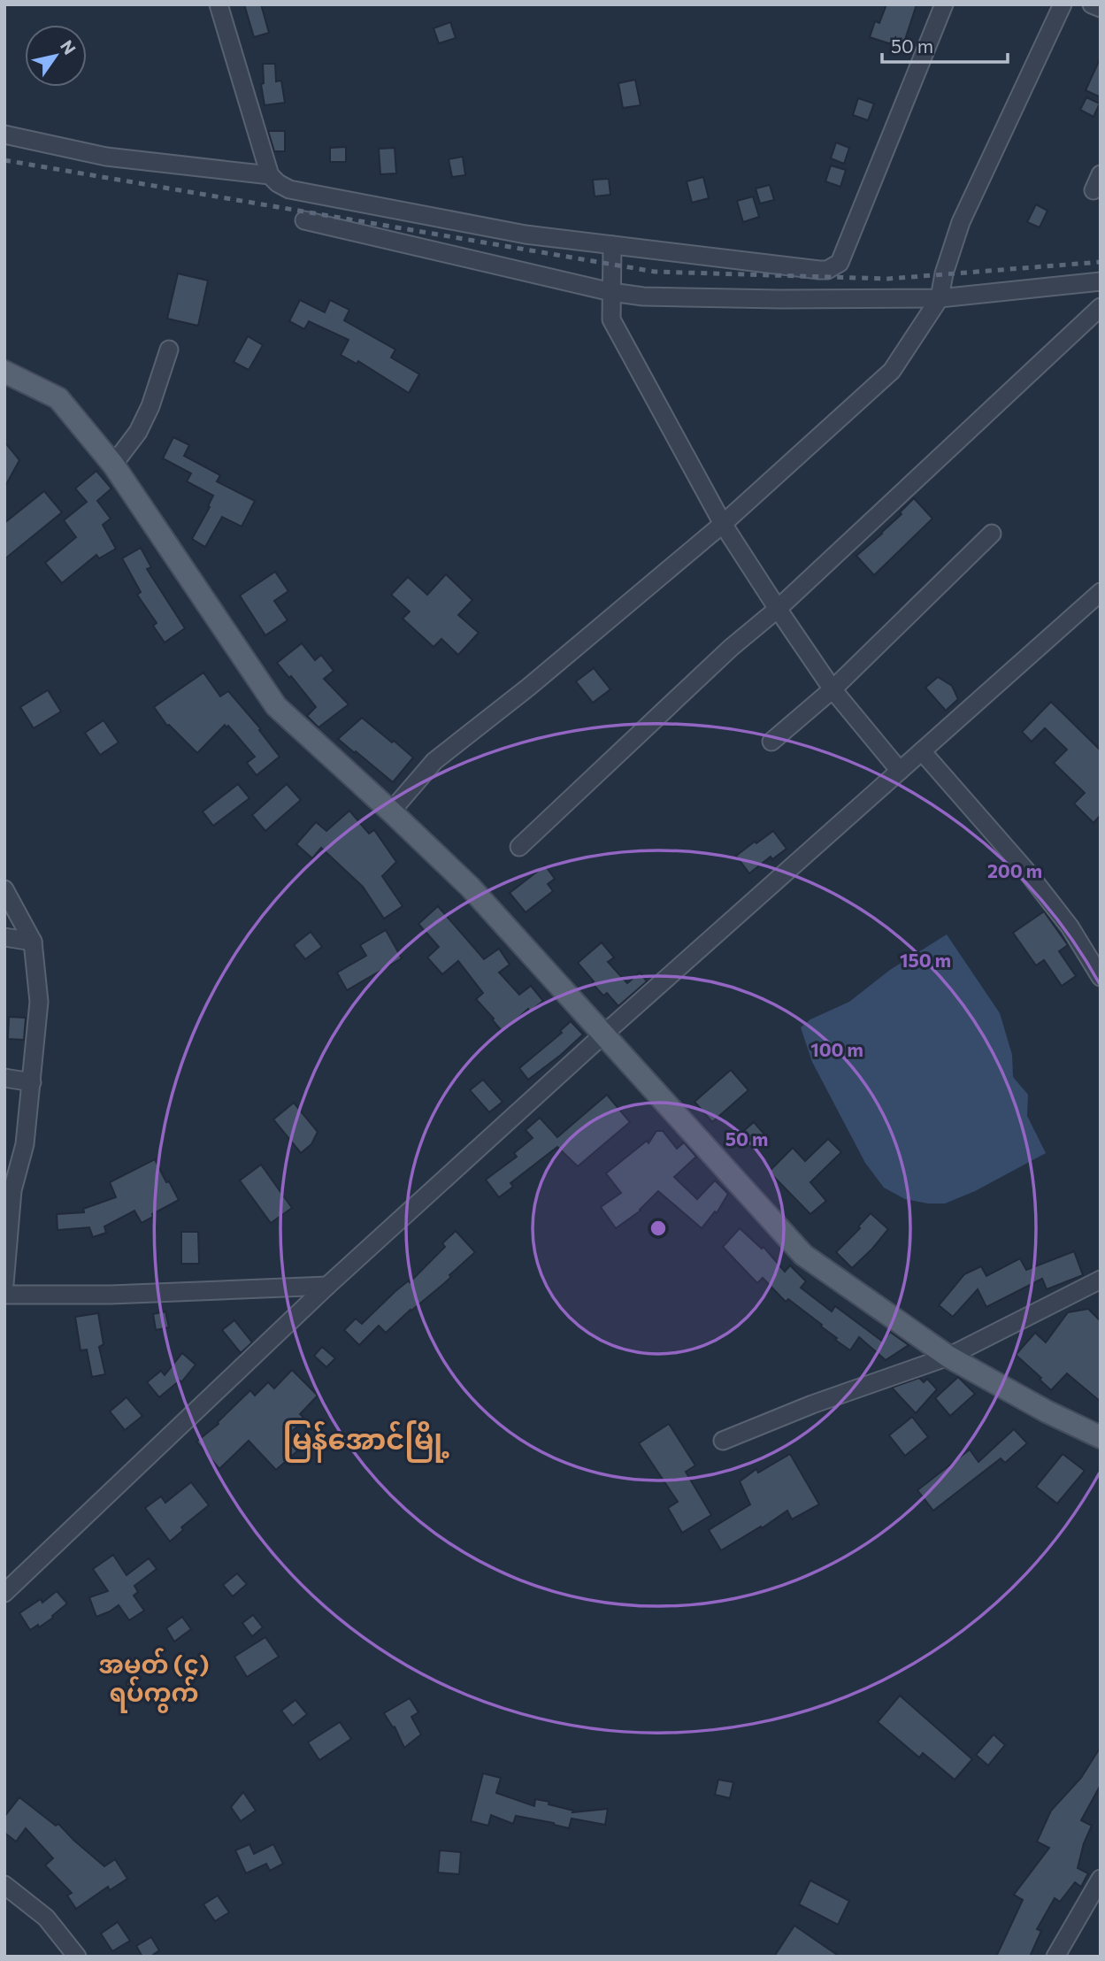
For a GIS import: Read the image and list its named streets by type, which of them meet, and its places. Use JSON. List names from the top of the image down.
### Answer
{
  "districts": ["မြန်အောင်မြို့", "အမှတ် (၄) ရပ်ကွက်"],
  "scale_bar": "50 m",
  "north": "top right",
  "rings": [
    "200 m",
    "150 m",
    "100 m",
    "50 m"
  ]
}
